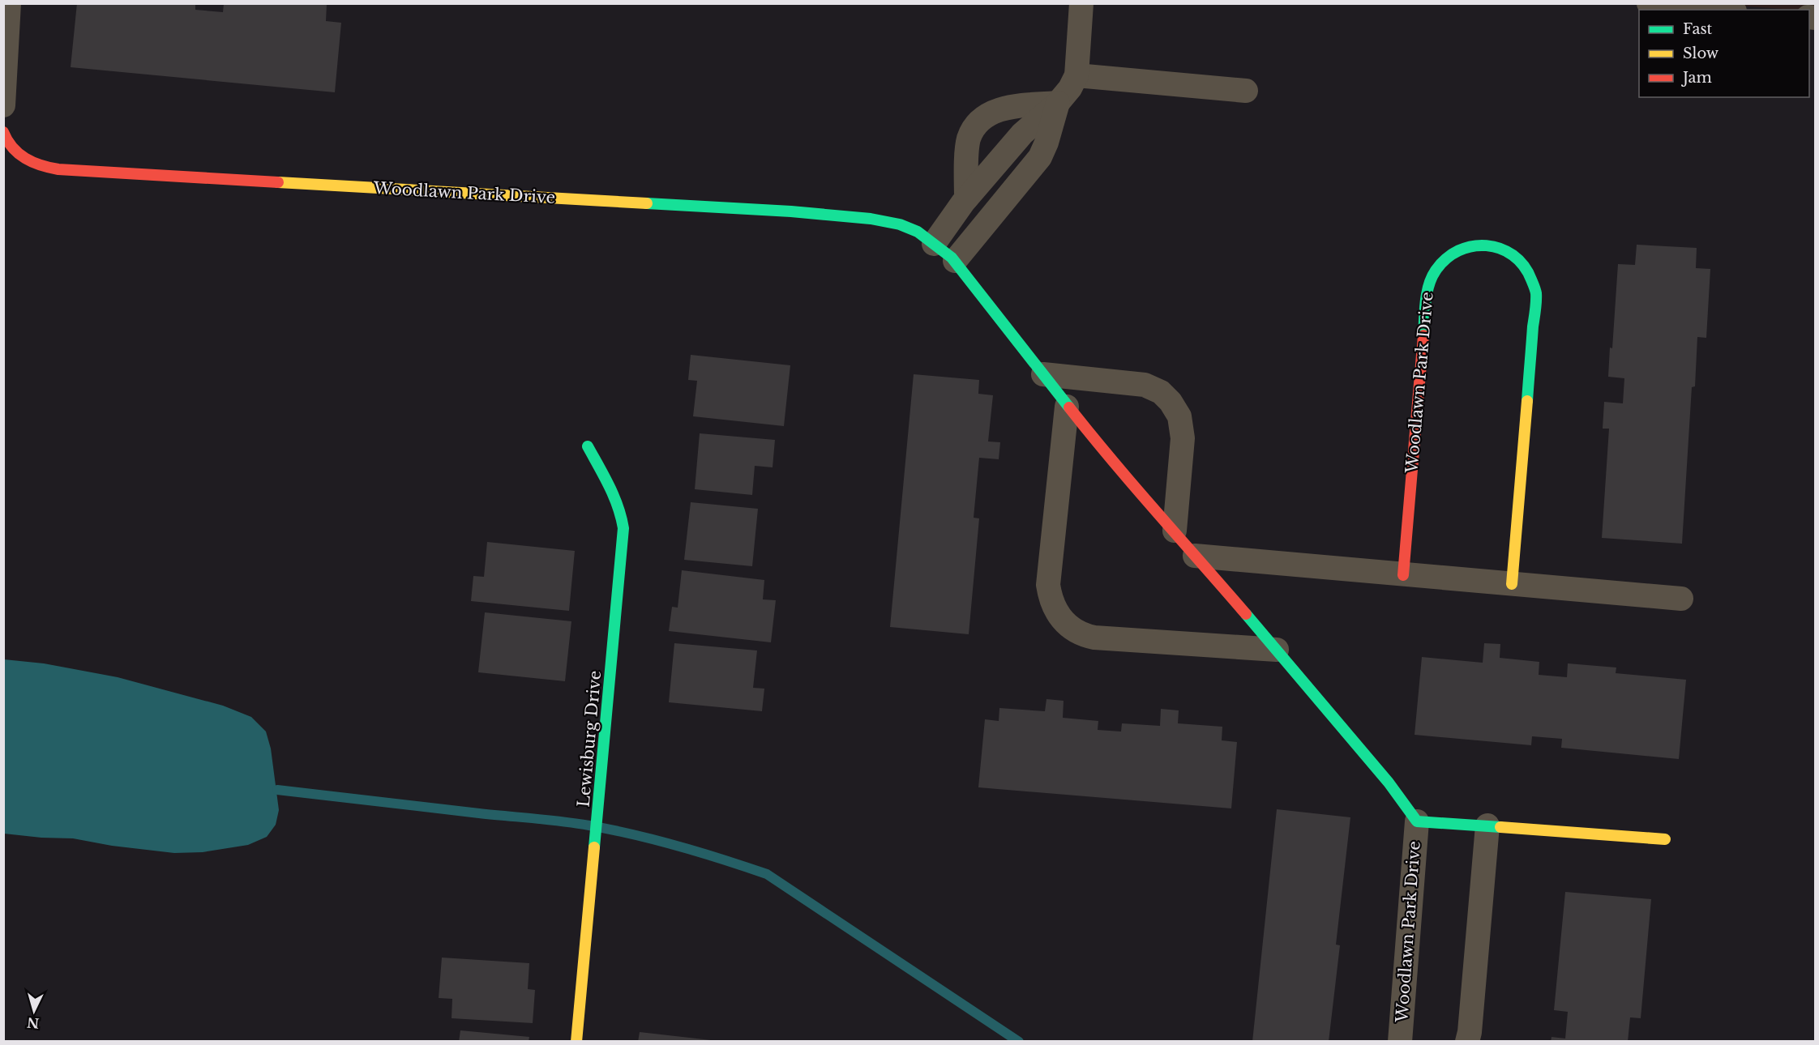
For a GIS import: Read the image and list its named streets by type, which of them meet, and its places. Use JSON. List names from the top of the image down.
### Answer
{
  "streets": {
    "street": ["Woodlawn Park Drive", "Lewisburg Drive"]
  },
  "legend": ["Fast", "Slow", "Jam"],
  "north": "bottom"
}
